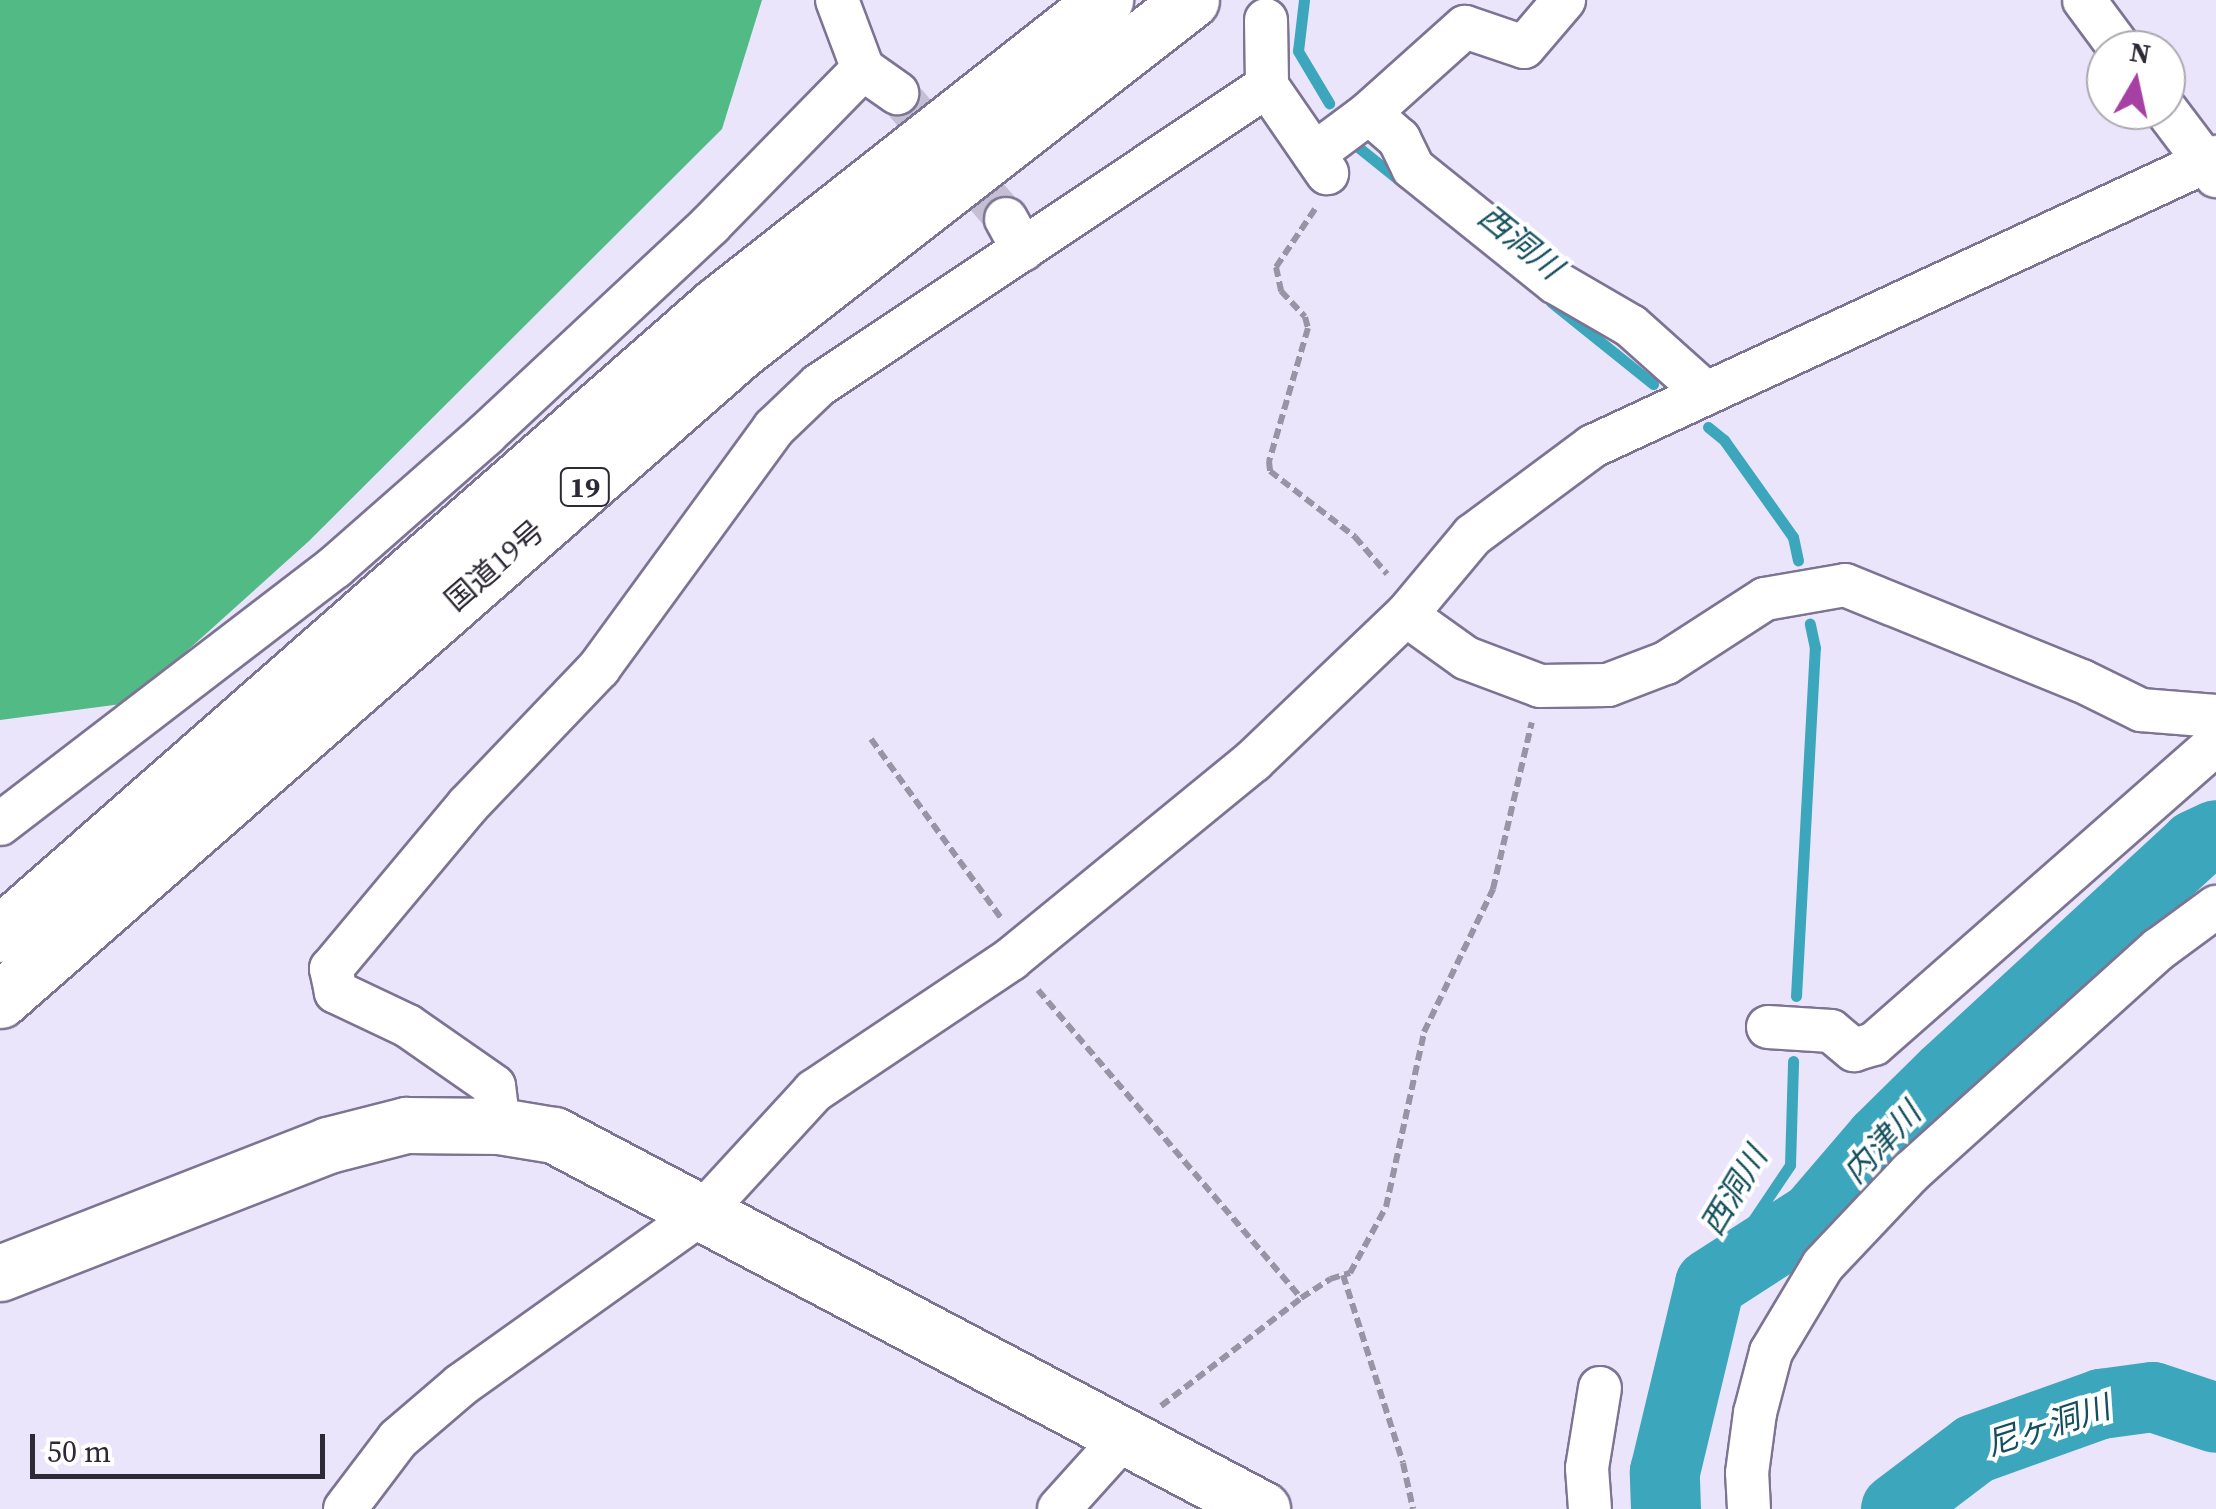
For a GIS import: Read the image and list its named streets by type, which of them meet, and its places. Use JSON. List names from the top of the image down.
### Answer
{
  "streets": {
    "main road": ["19", "国道19号"]
  },
  "water": ["西洞川", "内津川", "尼ヶ洞川"],
  "scale_bar": "50 m",
  "north": "top"
}
